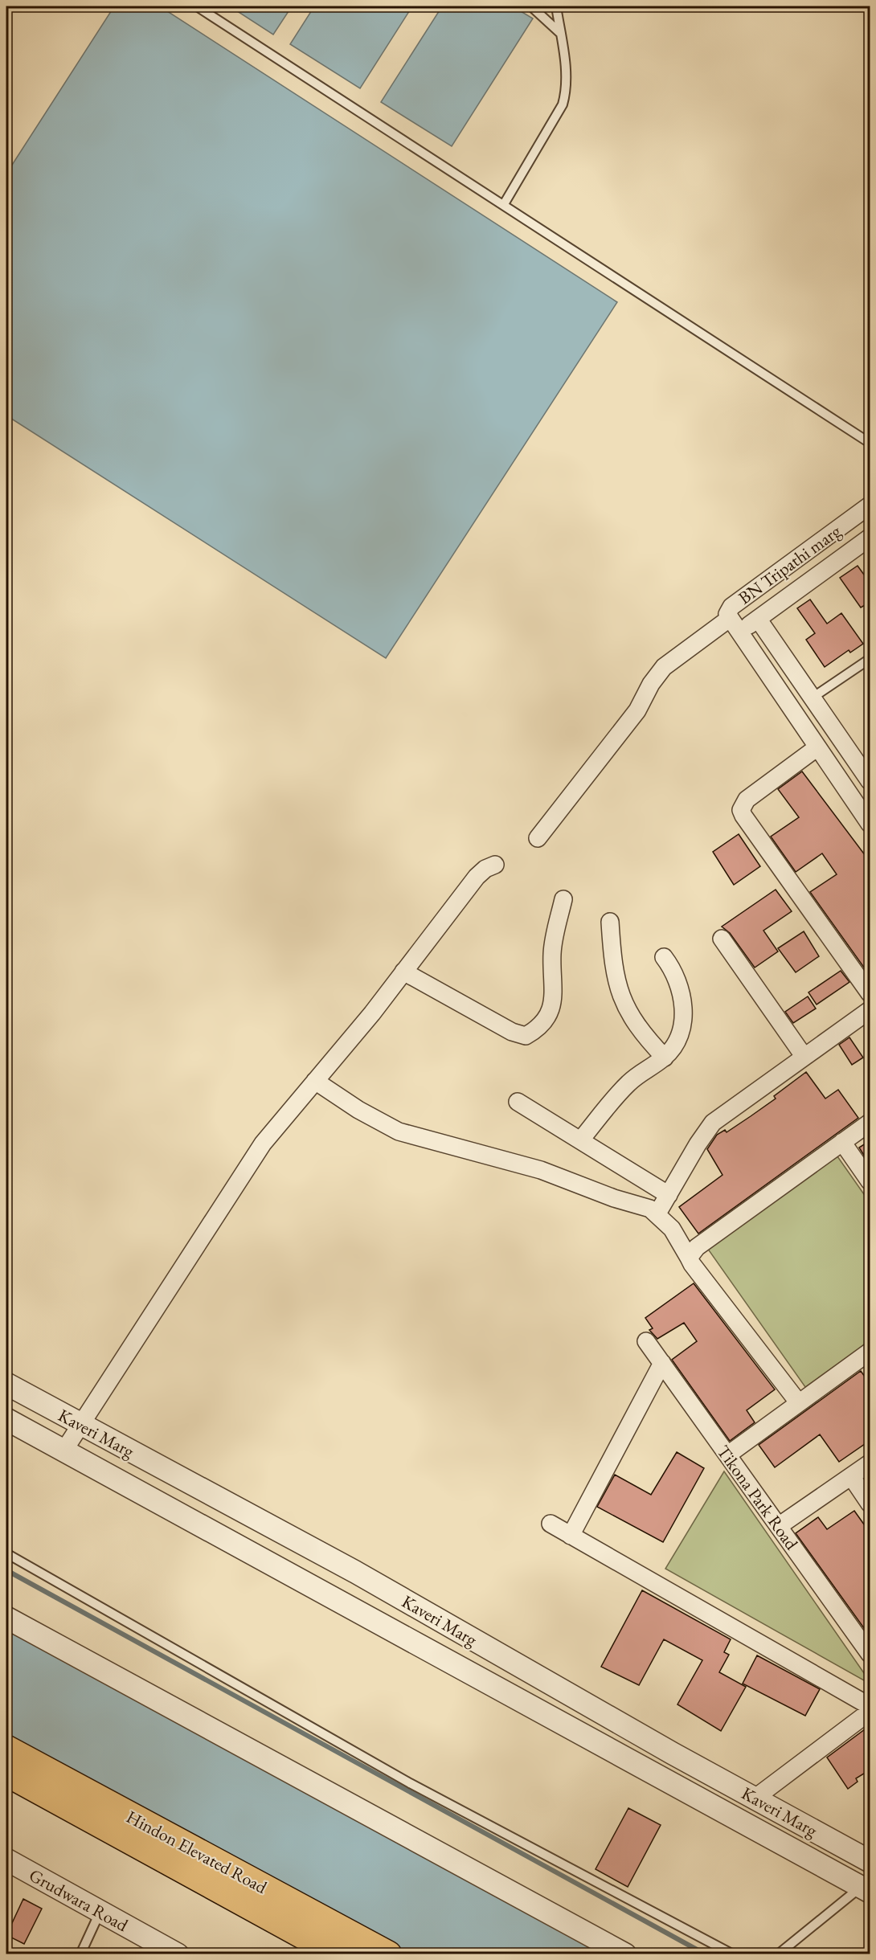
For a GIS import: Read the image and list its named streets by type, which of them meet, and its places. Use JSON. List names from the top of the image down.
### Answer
{
  "streets": {
    "highway": ["Hindon Elevated Road"],
    "street": [
      "BN Tripathi marg",
      "Kaveri Marg",
      "Tikona Park Road",
      "Grudwara Road"
    ]
  }
}
